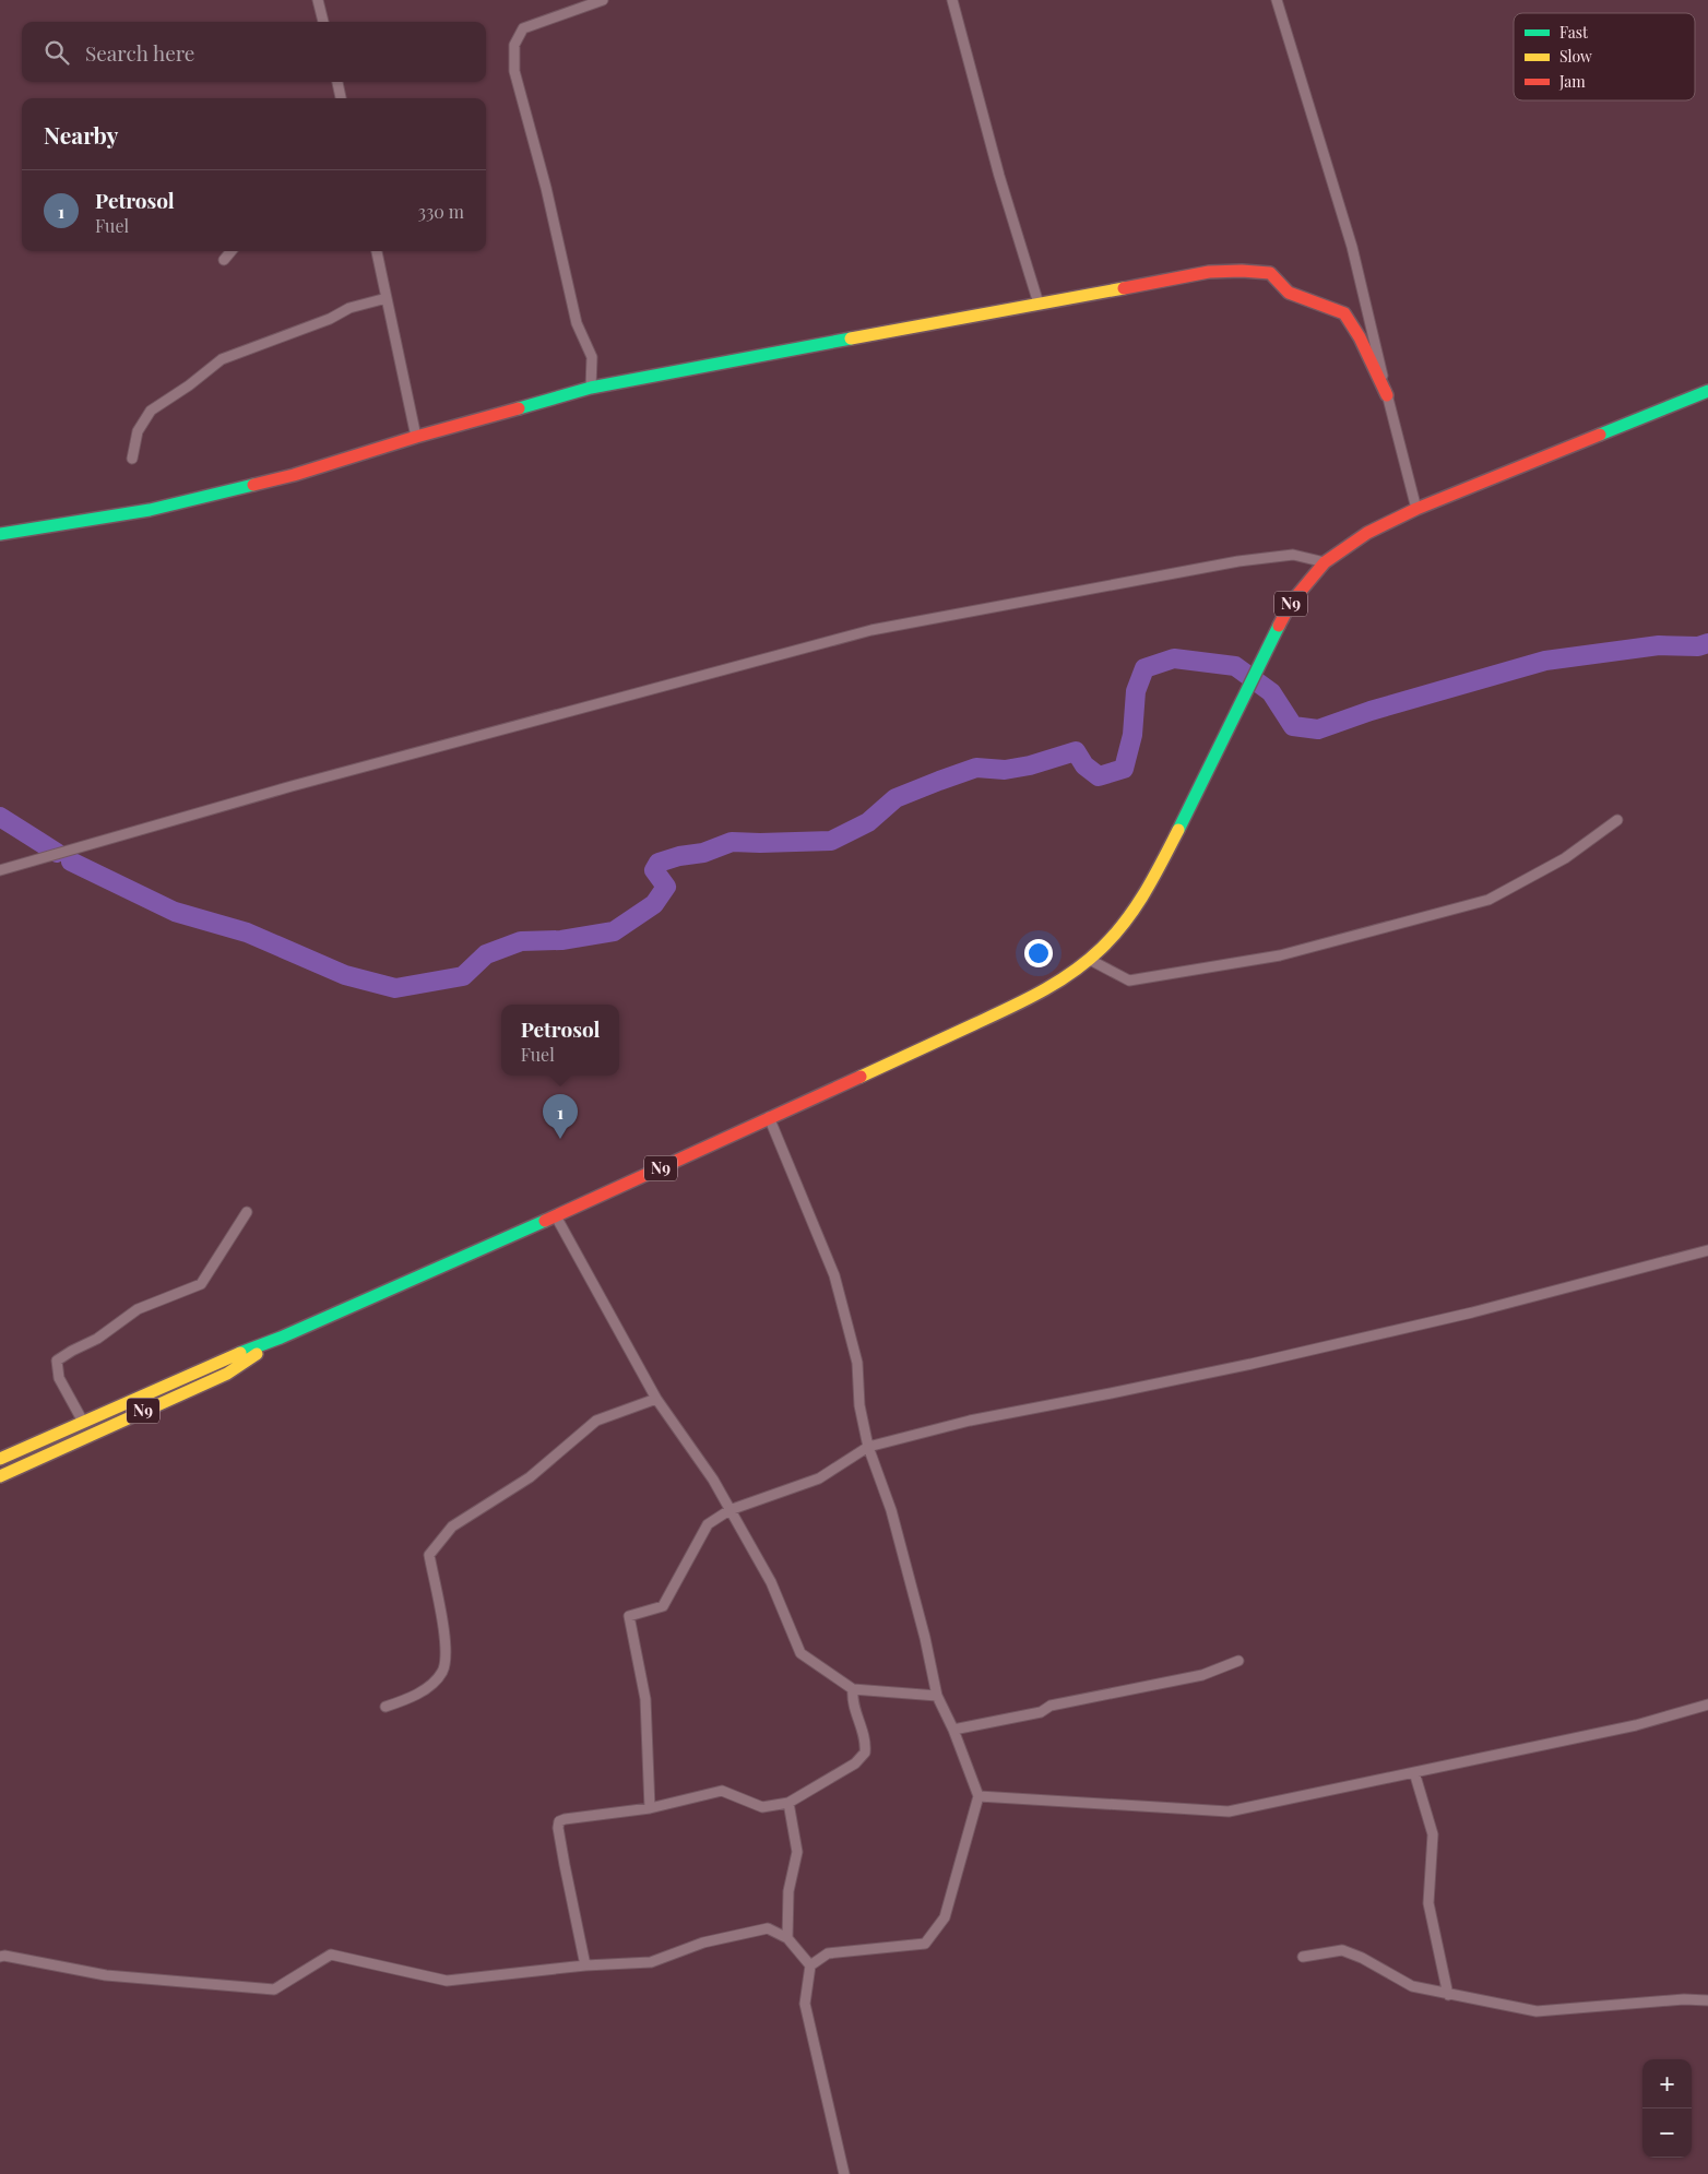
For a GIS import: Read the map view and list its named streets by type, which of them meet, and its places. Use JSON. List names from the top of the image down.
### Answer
{
  "streets": {
    "main road": ["N9"]
  },
  "legend": ["Fast", "Slow", "Jam"],
  "page": {
    "search": "Search here",
    "heading": "Nearby",
    "list": [
      {
        "mark": "1",
        "name": "Petrosol",
        "note": "Fuel",
        "value": "330 m"
      }
    ],
    "popup": ["Petrosol", "Fuel"],
    "pins": "1",
    "map_buttons": ["+", "−"]
  }
}
